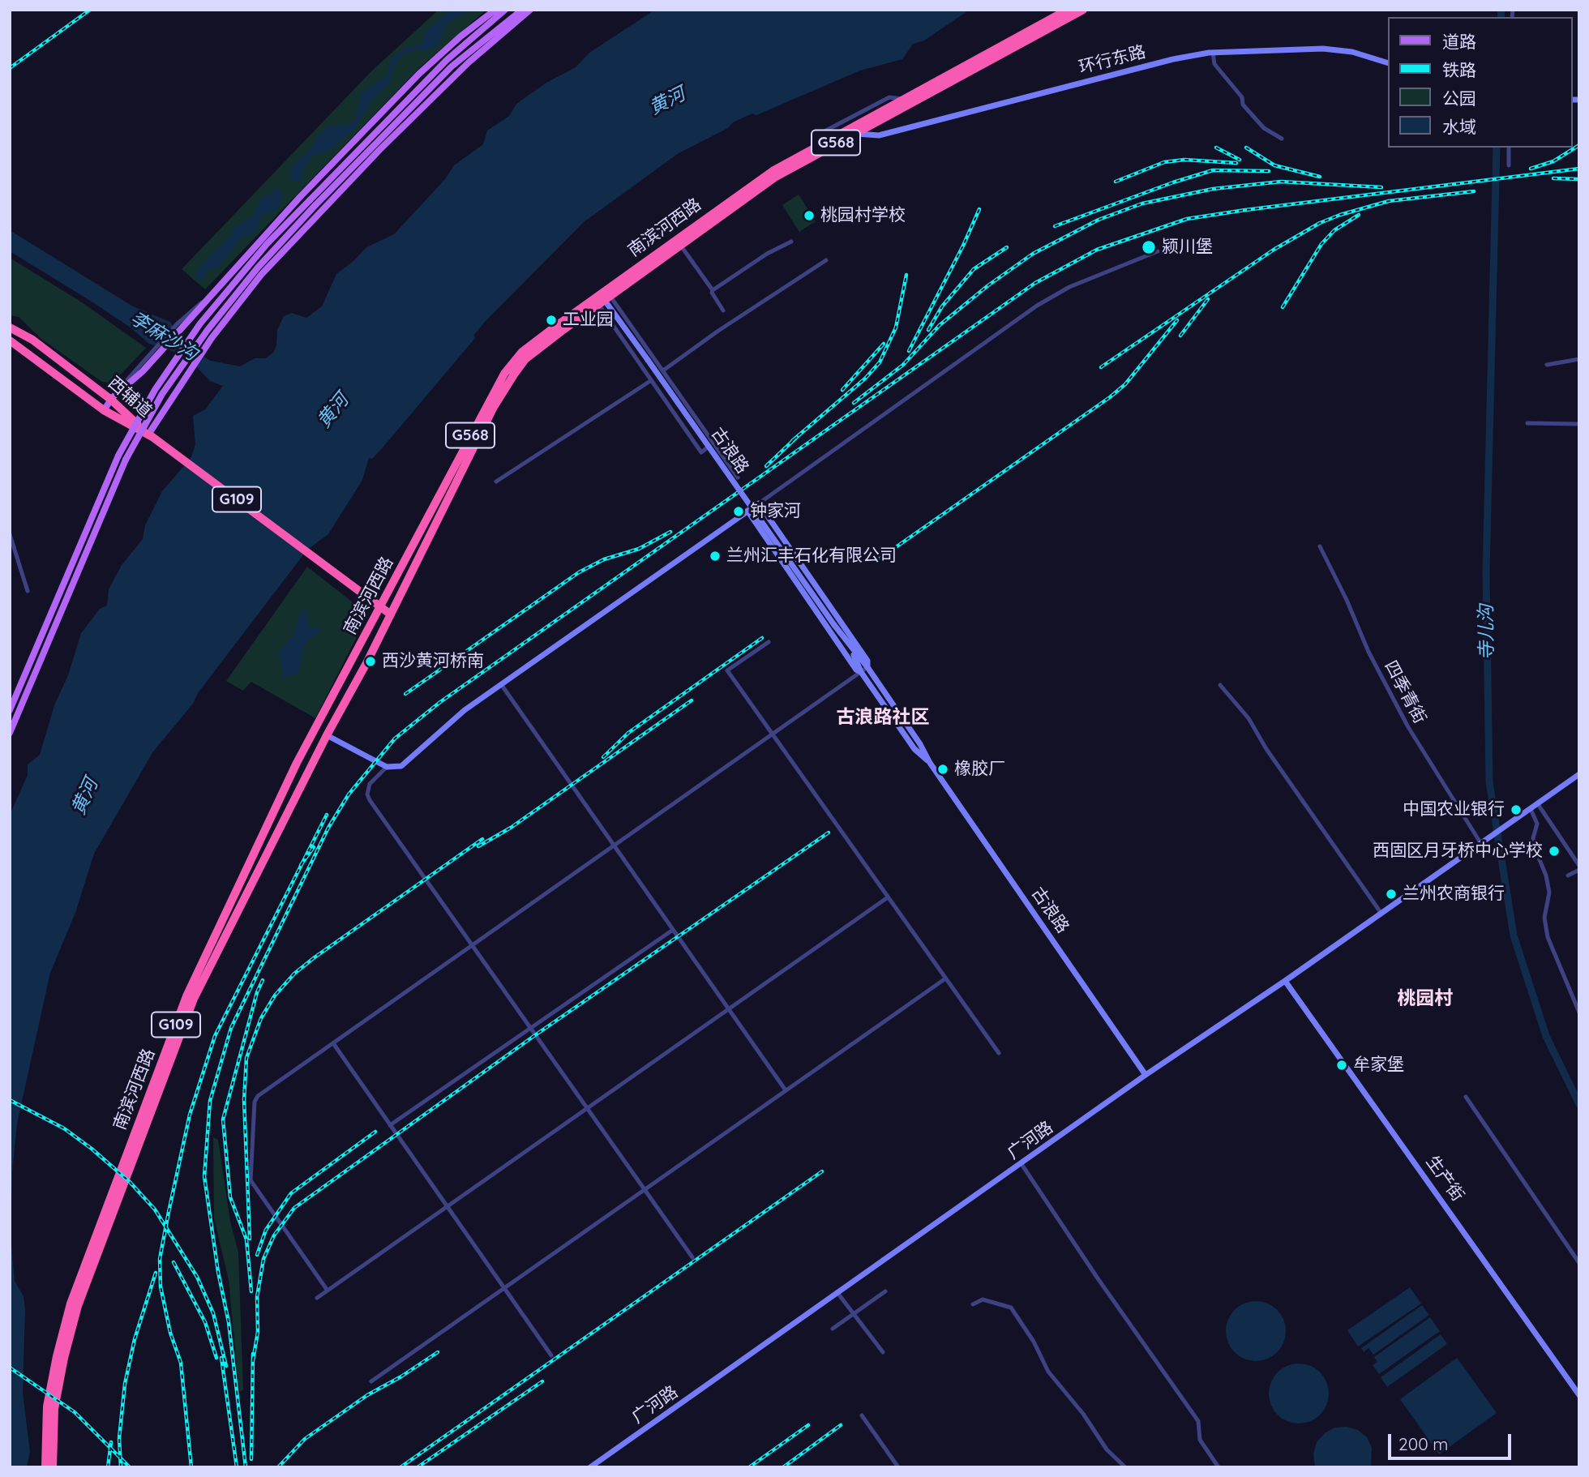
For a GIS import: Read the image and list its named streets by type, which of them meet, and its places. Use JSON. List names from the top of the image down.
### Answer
{
  "streets": {
    "highway": [
      "G568",
      "南滨河西路",
      "西辅道",
      "G109"
    ],
    "street": [
      "环行东路",
      "古浪路",
      "四季青街",
      "广河路",
      "生产街"
    ]
  },
  "crossings": [
    ["环行东路", "南滨河西路"],
    ["南滨河西路", "古浪路"],
    ["南滨河西路", "G109"],
    ["西辅道", "G109"],
    ["古浪路", "广河路"],
    ["四季青街", "广河路"],
    ["广河路", "生产街"]
  ],
  "districts": ["古浪路社区", "桃园村"],
  "water": ["黄河", "李麻沙沟", "寺儿沟"],
  "places": [
    "桃园村学校",
    "颍川堡",
    "工业园",
    "钟家河",
    "兰州汇丰石化有限公司",
    "西沙黄河桥南",
    "橡胶厂",
    "中国农业银行",
    "西固区月牙桥中心学校",
    "兰州农商银行",
    "牟家堡"
  ],
  "legend": [
    "道路",
    "铁路",
    "公园",
    "水域"
  ],
  "scale_bar": "200 m"
}
